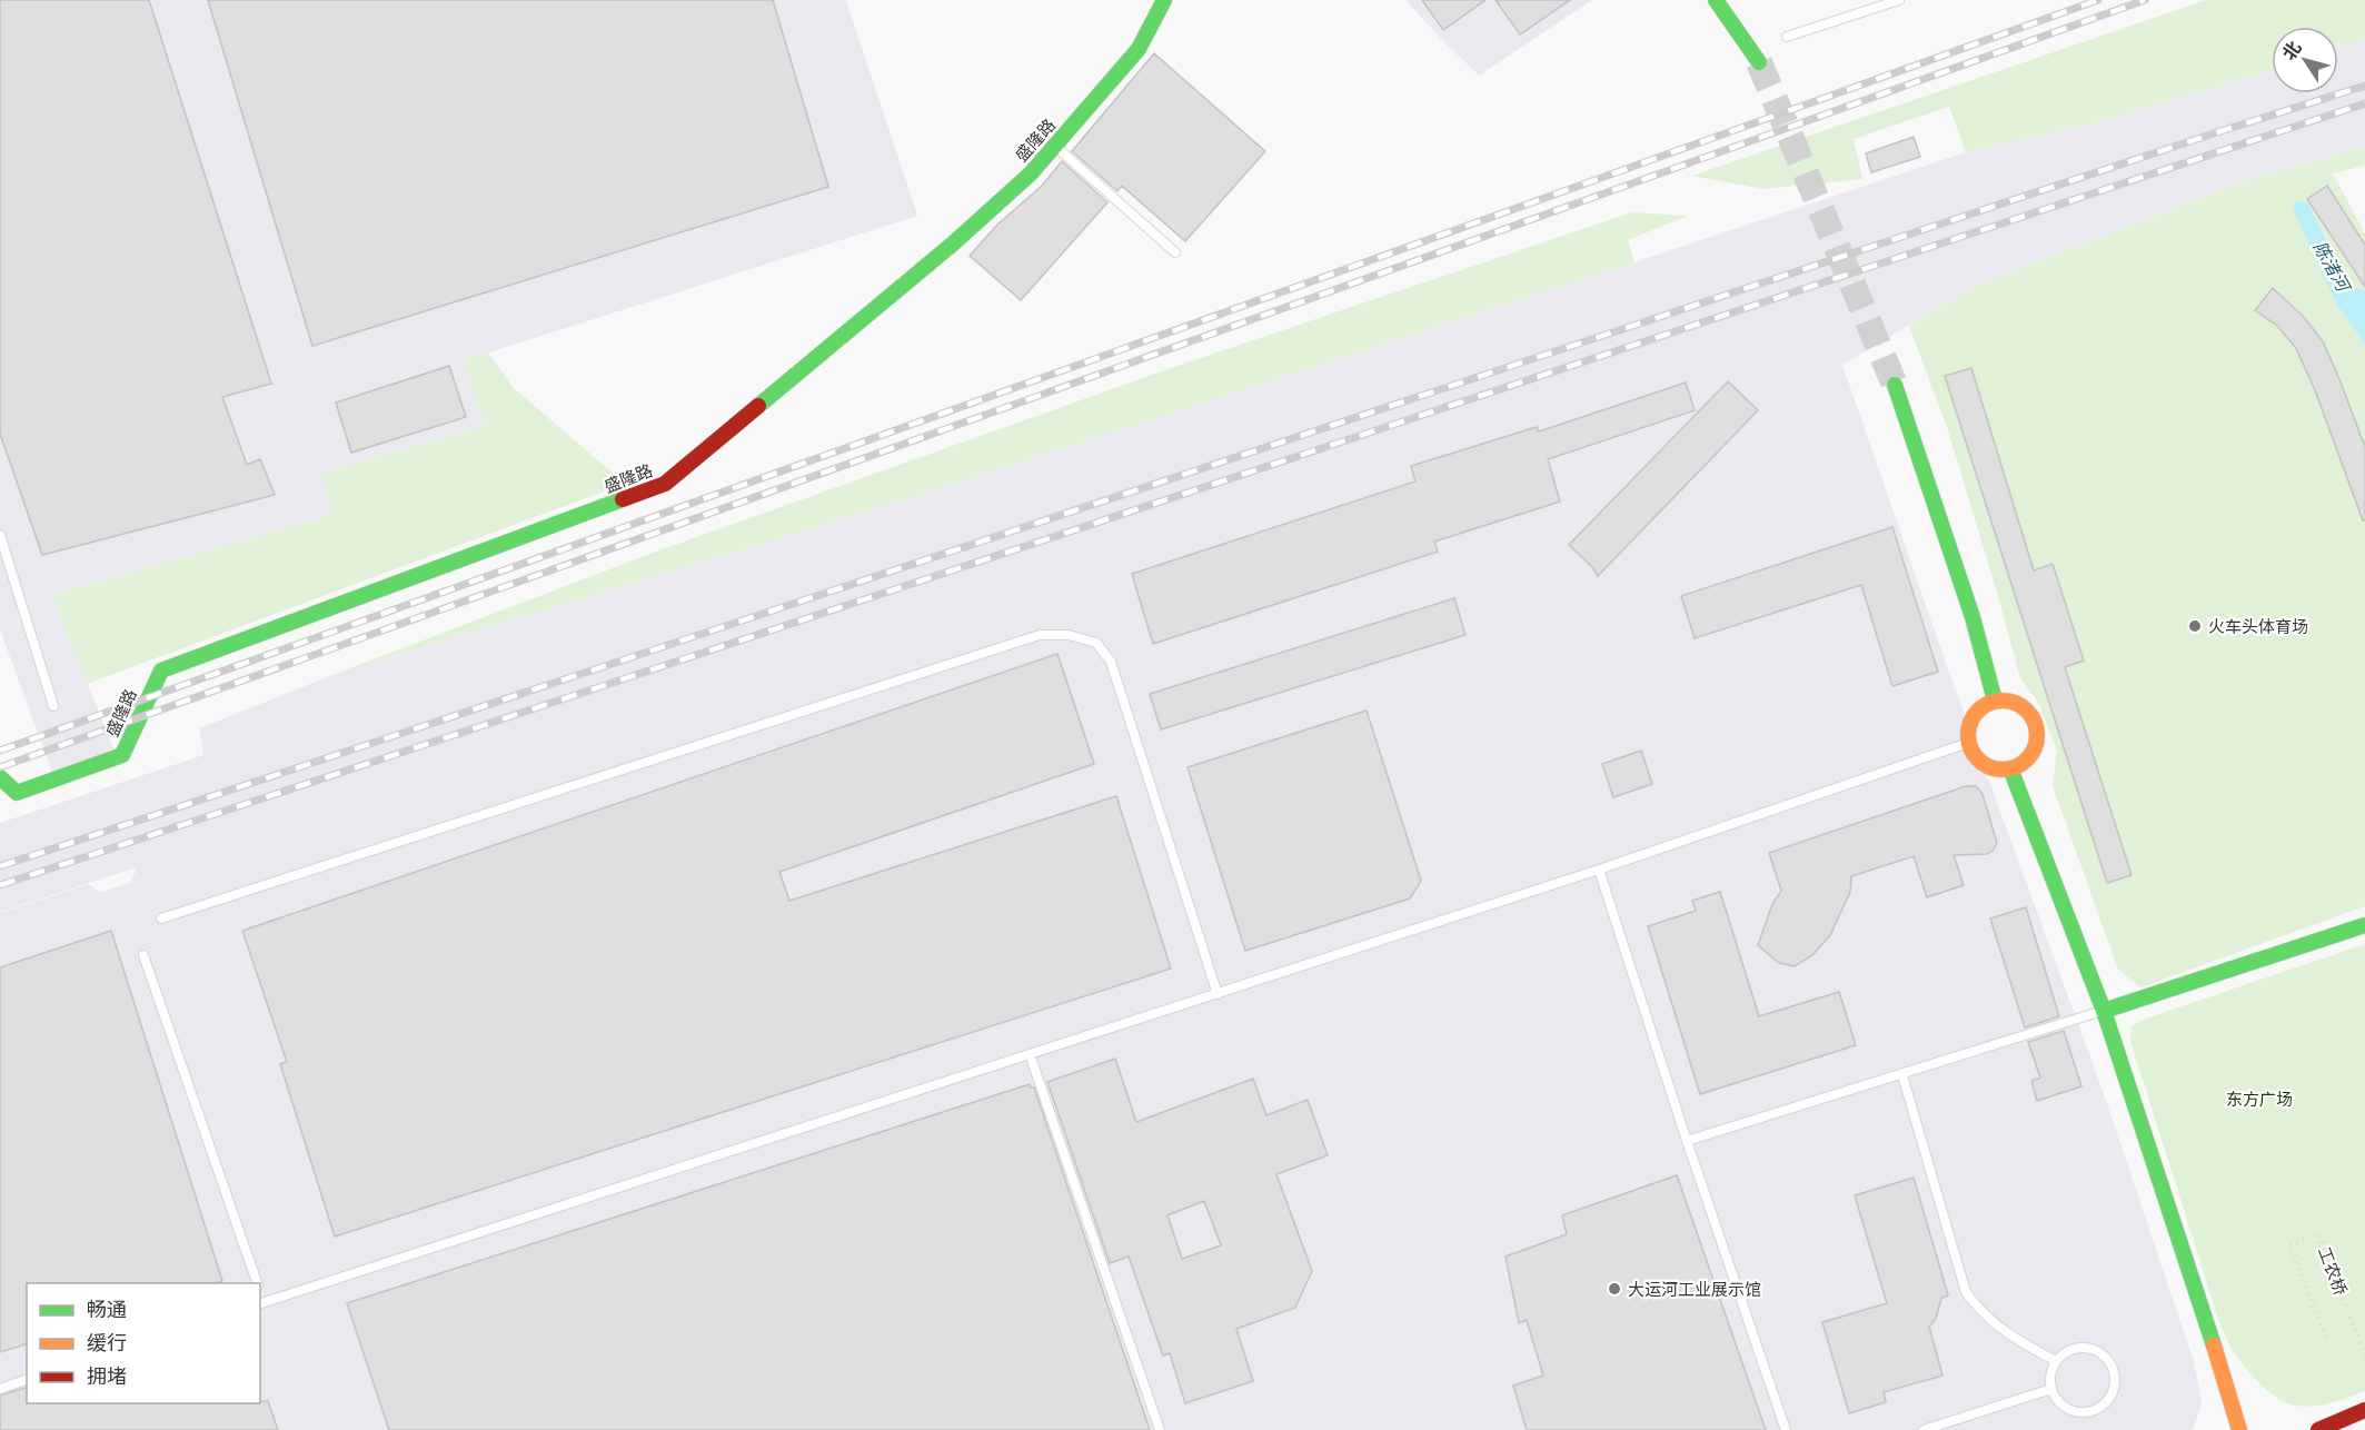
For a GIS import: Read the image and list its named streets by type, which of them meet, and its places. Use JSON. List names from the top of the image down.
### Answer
{
  "streets": {
    "street": ["盛隆路"],
    "path": ["工农桥"]
  },
  "water": ["陈渚河"],
  "parks": ["东方广场"],
  "places": ["火车头体育场", "大运河工业展示馆"],
  "legend": ["畅通", "缓行", "拥堵"],
  "north": "top left"
}
